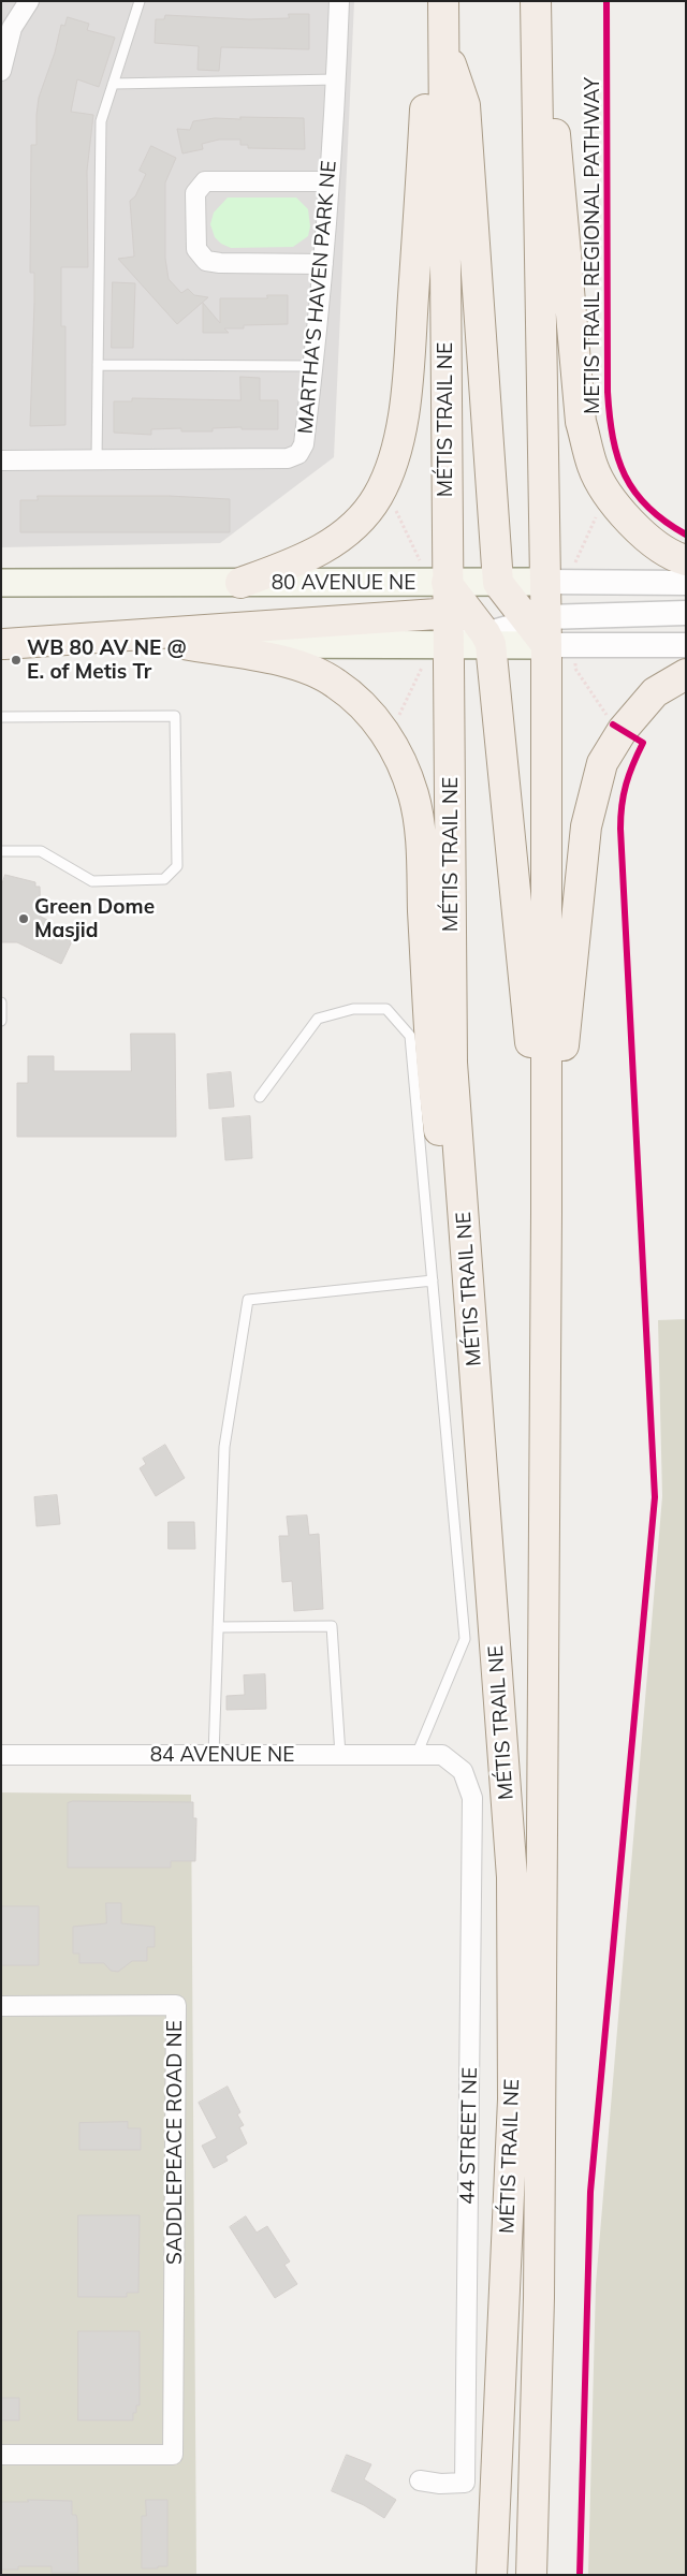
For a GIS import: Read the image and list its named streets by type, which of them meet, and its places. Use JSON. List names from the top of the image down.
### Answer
{
  "streets": {
    "main road": ["MÉTIS TRAIL NE", "80 AVENUE NE"],
    "street": [
      "MARTHA'S HAVEN PARK NE",
      "84 AVENUE NE",
      "44 STREET NE",
      "SADDLEPEACE ROAD NE"
    ],
    "cycle path": ["METIS TRAIL REGIONAL PATHWAY"]
  },
  "crossings": [
    ["MÉTIS TRAIL NE", "80 AVENUE NE"],
    ["84 AVENUE NE", "44 STREET NE"]
  ],
  "places": ["WB 80 AV NE @ E. of Metis Tr", "Green Dome Masjid"]
}
